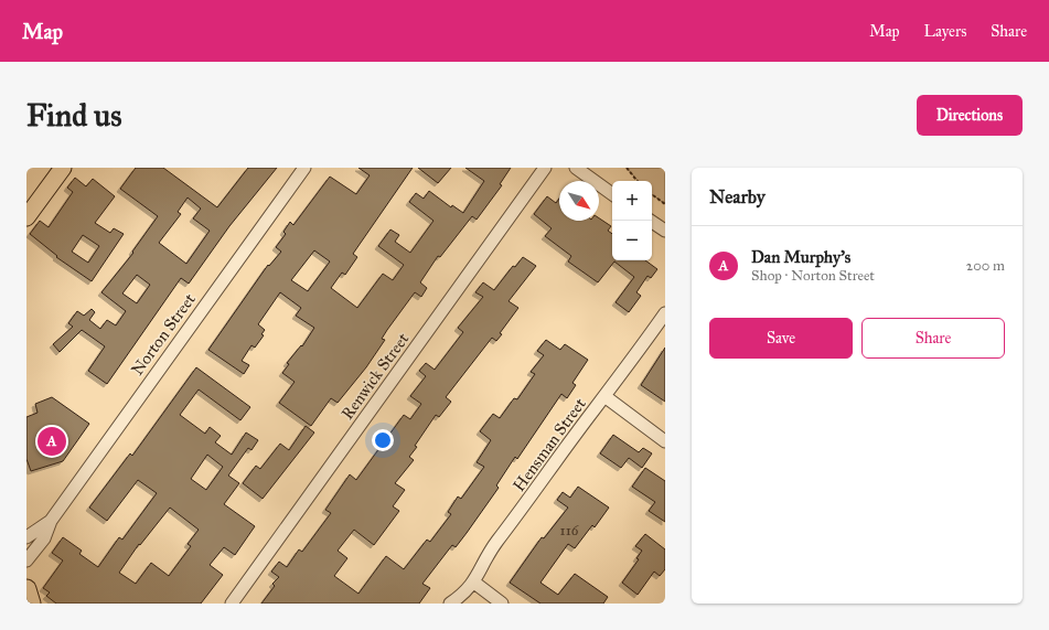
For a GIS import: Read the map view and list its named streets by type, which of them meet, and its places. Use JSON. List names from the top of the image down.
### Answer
{
  "streets": {
    "street": ["Norton Street", "Renwick Street", "Hensman Street"]
  },
  "house_numbers": ["116"],
  "north": "bottom right",
  "page": {
    "header": "Map",
    "nav": ["Map", "Layers", "Share"],
    "buttons": [
      "Directions",
      ["Save", "Share"]
    ],
    "title": "Find us",
    "heading": "Nearby",
    "map_buttons": ["+", "−"],
    "list": [
      {
        "mark": "A",
        "name": "Dan Murphy's",
        "note": "Shop · Norton Street",
        "value": "200 m"
      }
    ],
    "pins": "A"
  }
}
